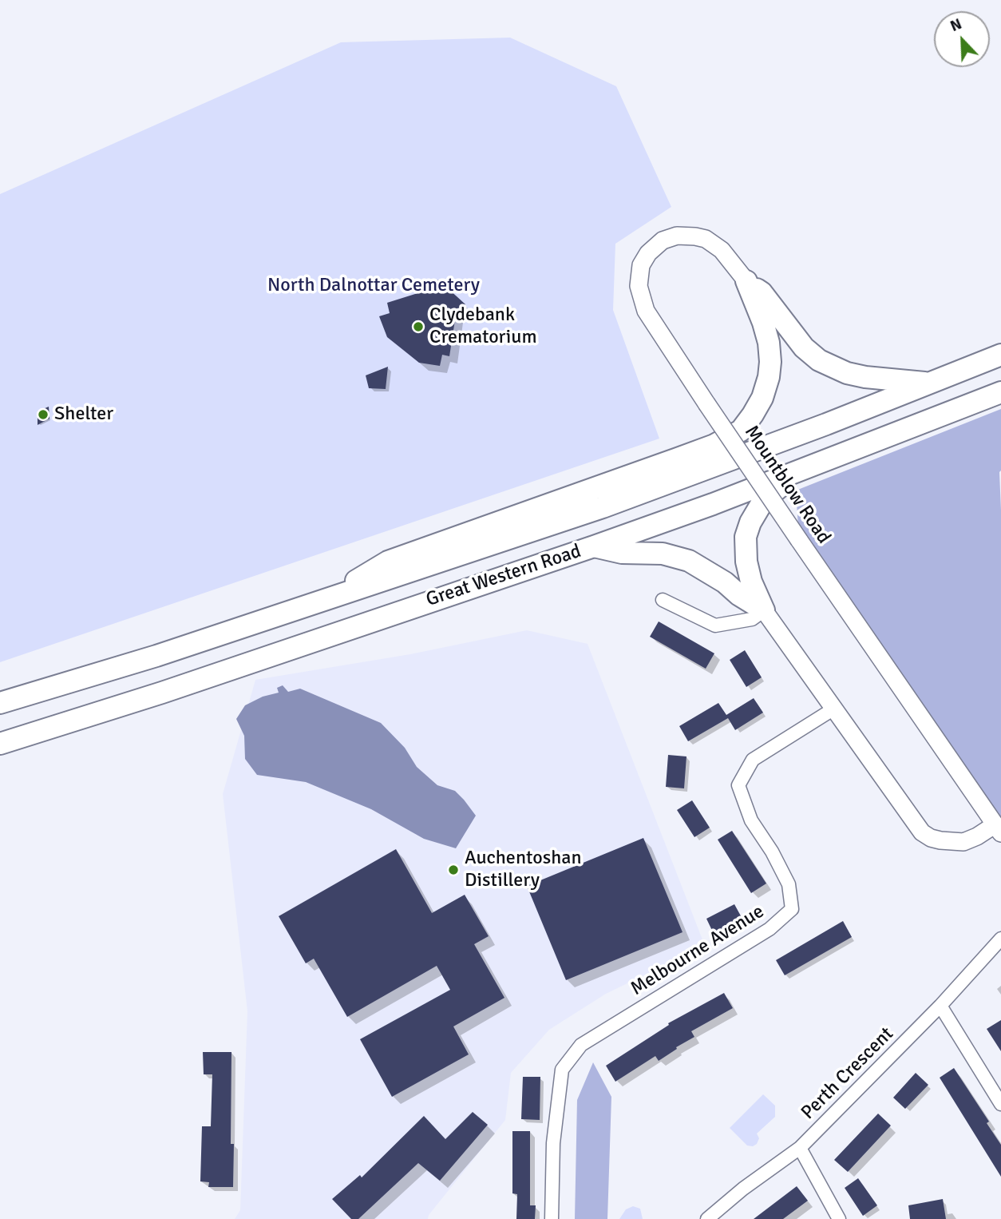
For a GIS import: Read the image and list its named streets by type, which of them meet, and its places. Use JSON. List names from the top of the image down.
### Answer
{
  "streets": {
    "main road": ["Great Western Road"],
    "street": ["Mountblow Road", "Melbourne Avenue", "Perth Crescent"]
  },
  "parks": ["North Dalnottar Cemetery"],
  "places": ["Clydebank Crematorium", "Shelter", "Auchentoshan Distillery"],
  "north": "top left"
}
